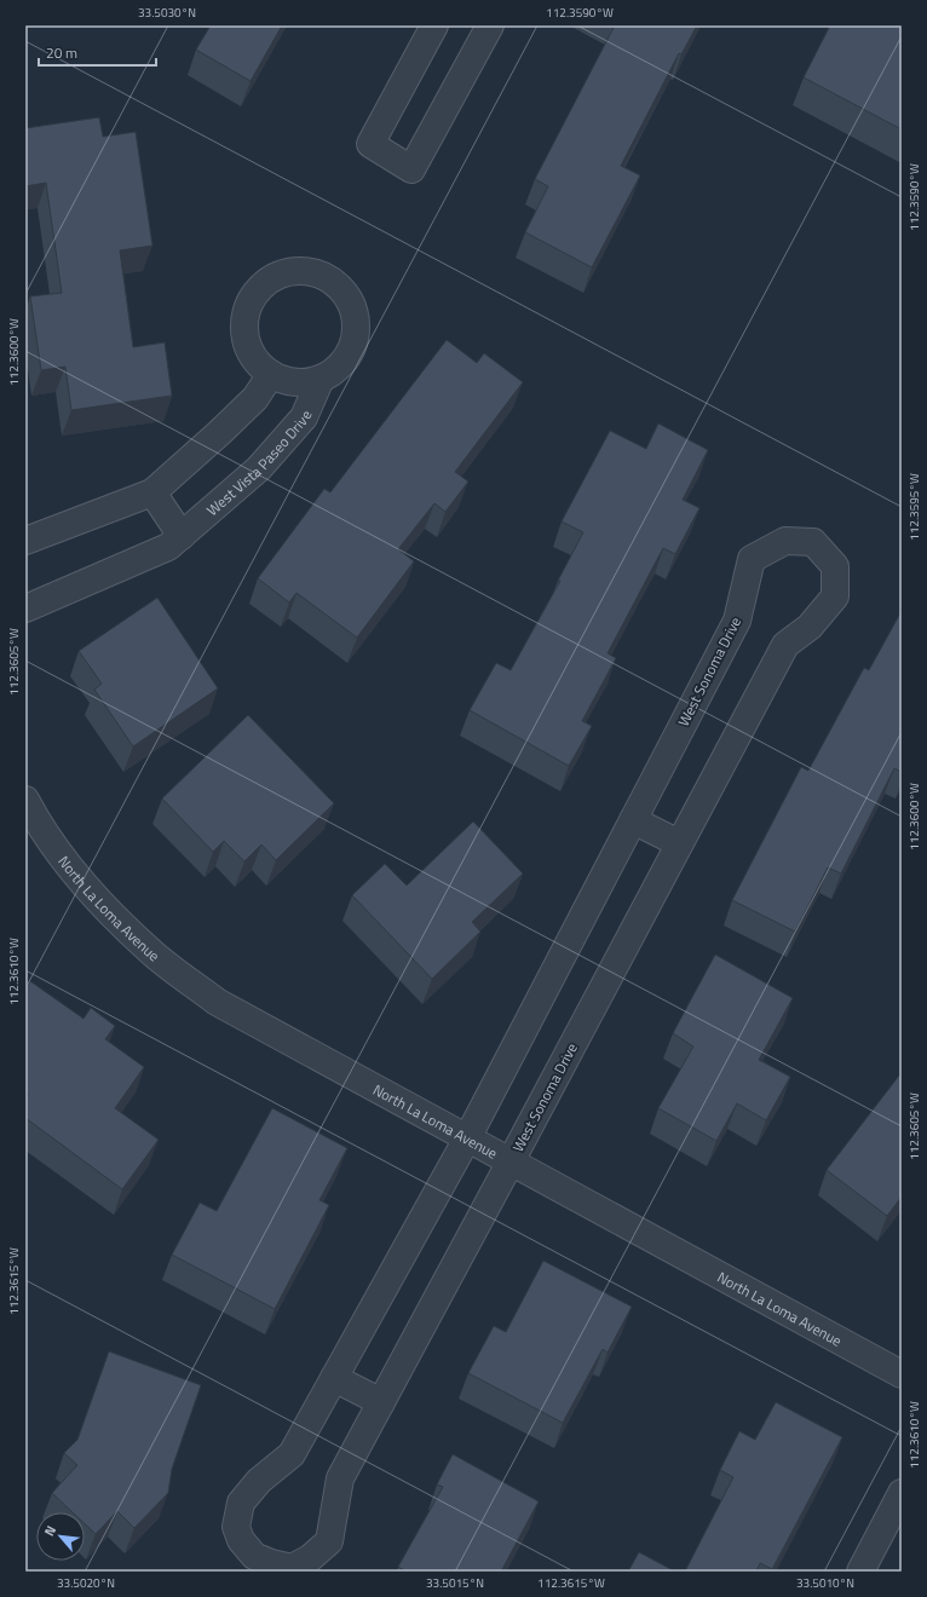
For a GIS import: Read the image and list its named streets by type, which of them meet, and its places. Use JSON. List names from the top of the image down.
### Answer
{
  "streets": {
    "street": ["West Vista Paseo Drive", "West Sonoma Drive", "North La Loma Avenue"]
  },
  "crossings": [
    ["West Sonoma Drive", "North La Loma Avenue"]
  ],
  "scale_bar": "20 m",
  "north": "top left",
  "coordinates": [
    "33.5030°N",
    "112.3590°W",
    "112.3600°W",
    "112.3595°W",
    "112.3605°W",
    "112.3610°W",
    "112.3615°W",
    "33.5020°N",
    "33.5015°N",
    "33.5010°N"
  ]
}
